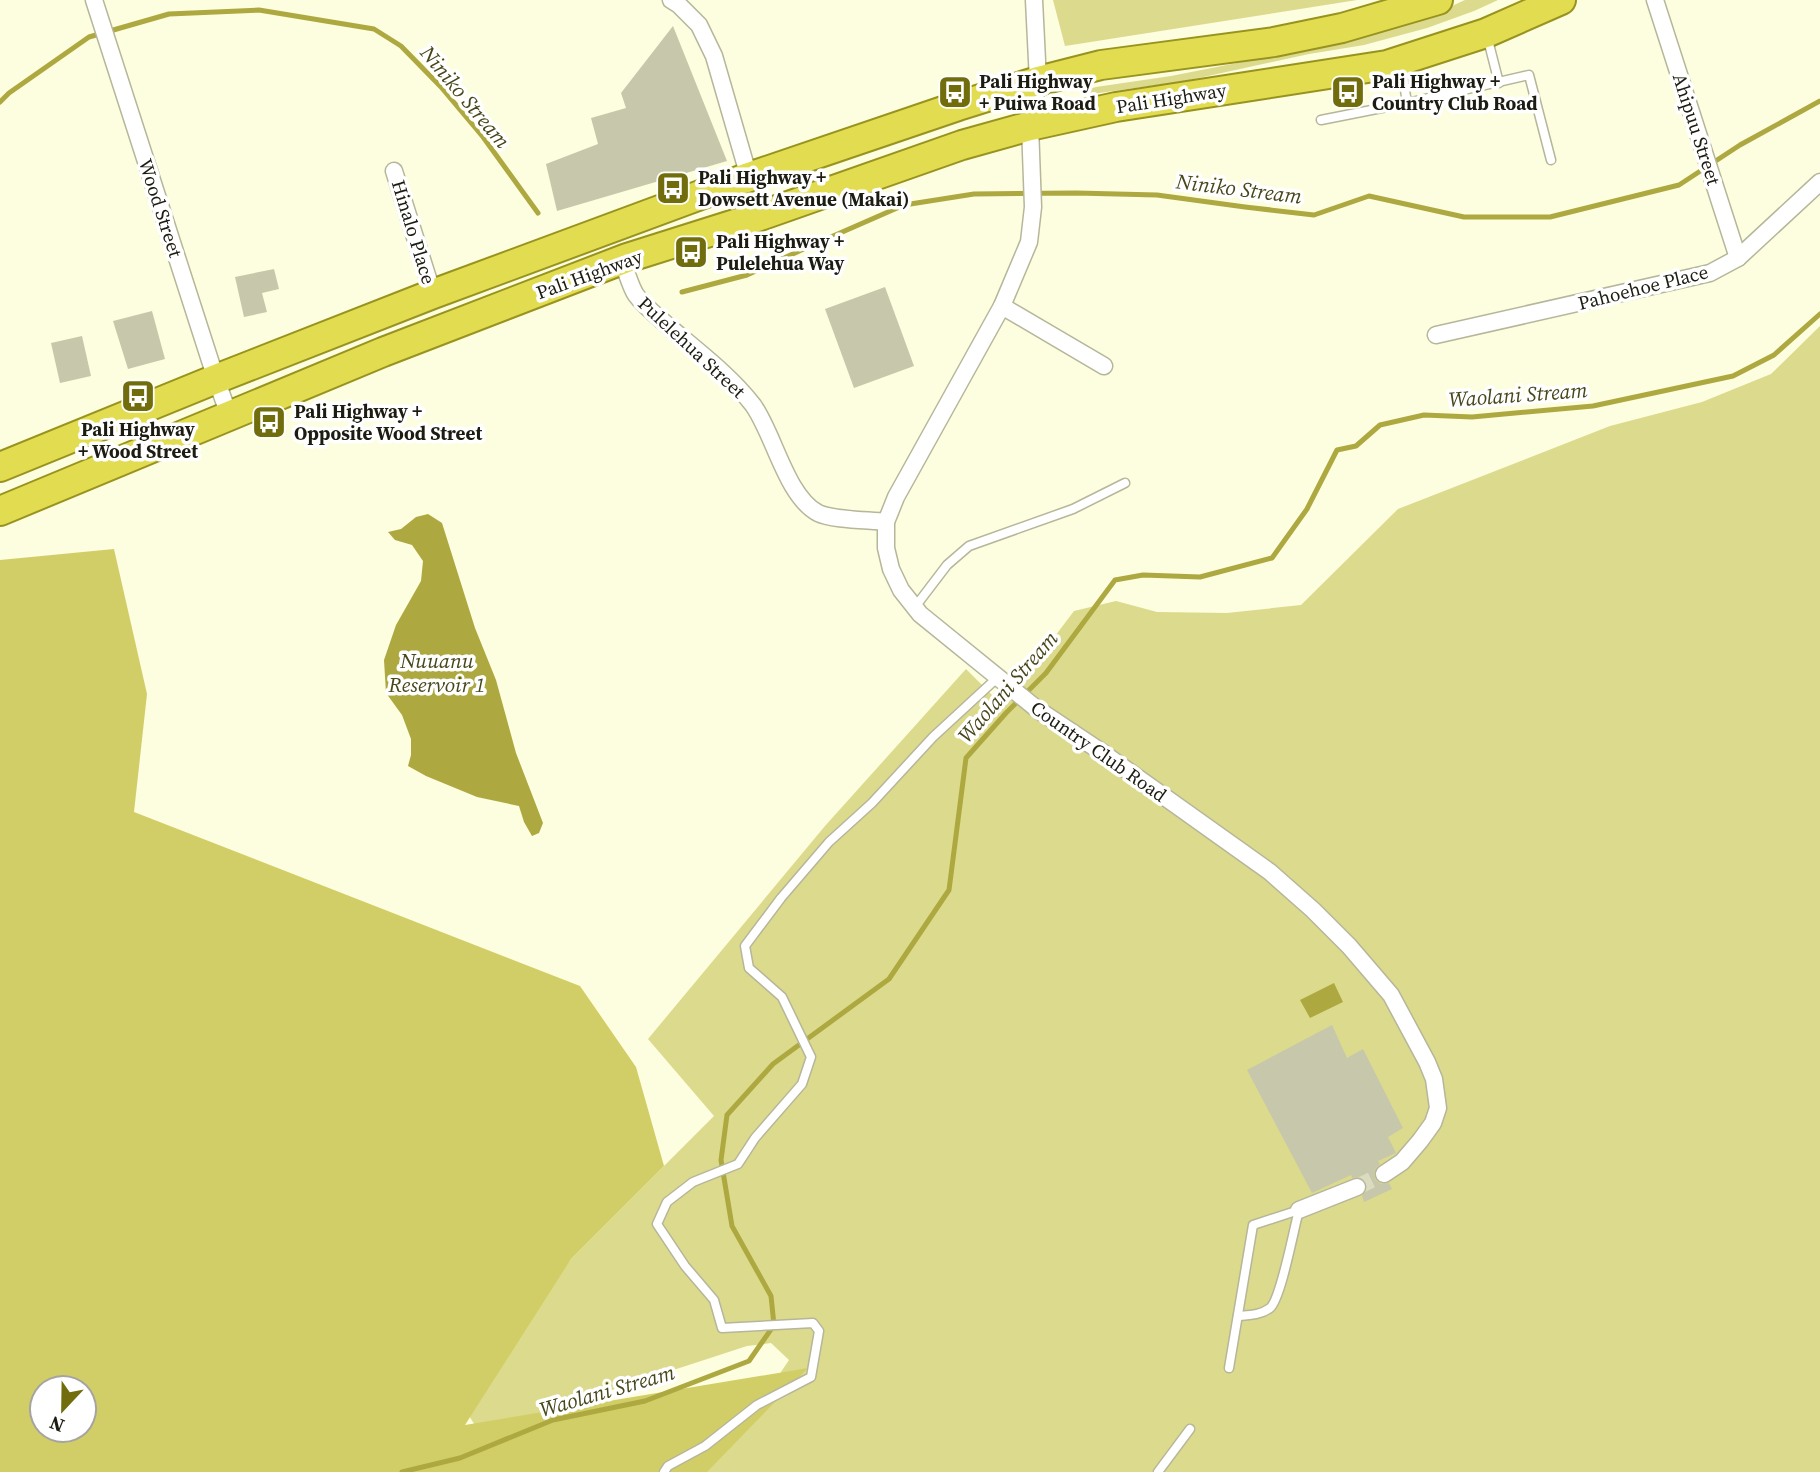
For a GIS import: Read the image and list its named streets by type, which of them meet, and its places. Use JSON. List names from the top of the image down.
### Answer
{
  "streets": {
    "highway": ["Pali Highway"],
    "street": [
      "Ahipuu Street",
      "Wood Street",
      "Hinalo Place",
      "Pahoehoe Place",
      "Pulelehua Street",
      "Country Club Road"
    ]
  },
  "crossings": [
    ["Pali Highway", "Wood Street"],
    ["Pali Highway", "Hinalo Place"],
    ["Pali Highway", "Pulelehua Street"],
    ["Pali Highway", "Country Club Road"],
    ["Ahipuu Street", "Pahoehoe Place"],
    ["Pulelehua Street", "Country Club Road"]
  ],
  "water": ["Niniko Stream", "Waolani Stream", "Nuuanu Reservoir 1"],
  "places": {
    "bus stop": [
      "Pali Highway + Puiwa Road",
      "Pali Highway + Country Club Road",
      "Pali Highway + Dowsett Avenue (Makai)",
      "Pali Highway + Pulelehua Way",
      "Pali Highway + Wood Street",
      "Pali Highway + Opposite Wood Street"
    ]
  },
  "north": "bottom"
}
